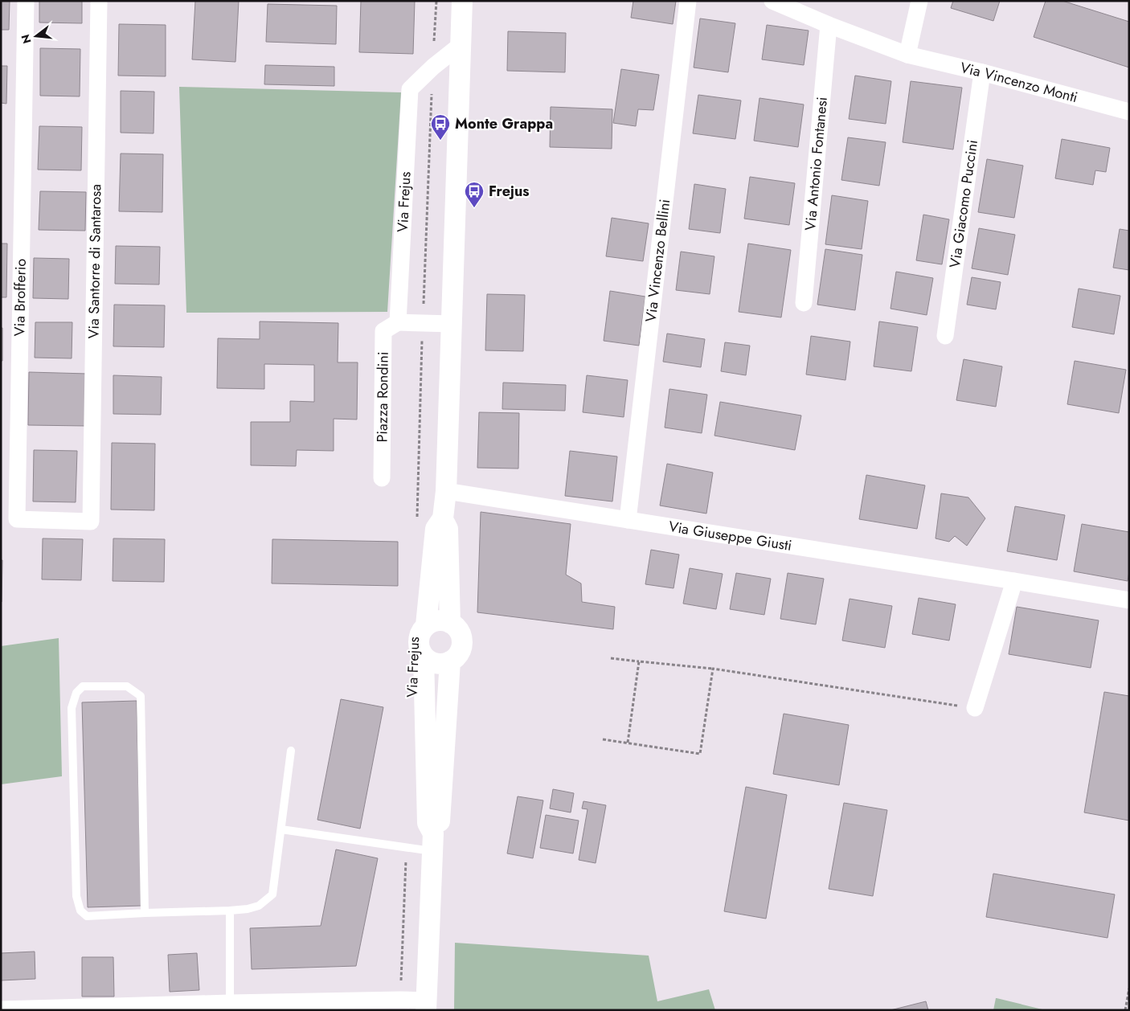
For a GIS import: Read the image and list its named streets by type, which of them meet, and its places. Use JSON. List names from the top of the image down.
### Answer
{
  "streets": {
    "street": [
      "Via Vincenzo Monti",
      "Via Antonio Fontanesi",
      "Via Frejus",
      "Via Giacomo Puccini",
      "Via Vincenzo Bellini",
      "Via Santorre di Santarosa",
      "Via Brofferio",
      "Piazza Rondini",
      "Via Giuseppe Giusti"
    ]
  },
  "crossings": [
    ["Via Vincenzo Monti", "Via Antonio Fontanesi"],
    ["Via Vincenzo Monti", "Via Giacomo Puccini"],
    ["Via Frejus", "Piazza Rondini"],
    ["Via Frejus", "Via Giuseppe Giusti"],
    ["Via Vincenzo Bellini", "Via Giuseppe Giusti"],
    ["Via Santorre di Santarosa", "Via Brofferio"]
  ],
  "places": {
    "bus stop": ["Monte Grappa", "Frejus"]
  },
  "north": "left"
}
